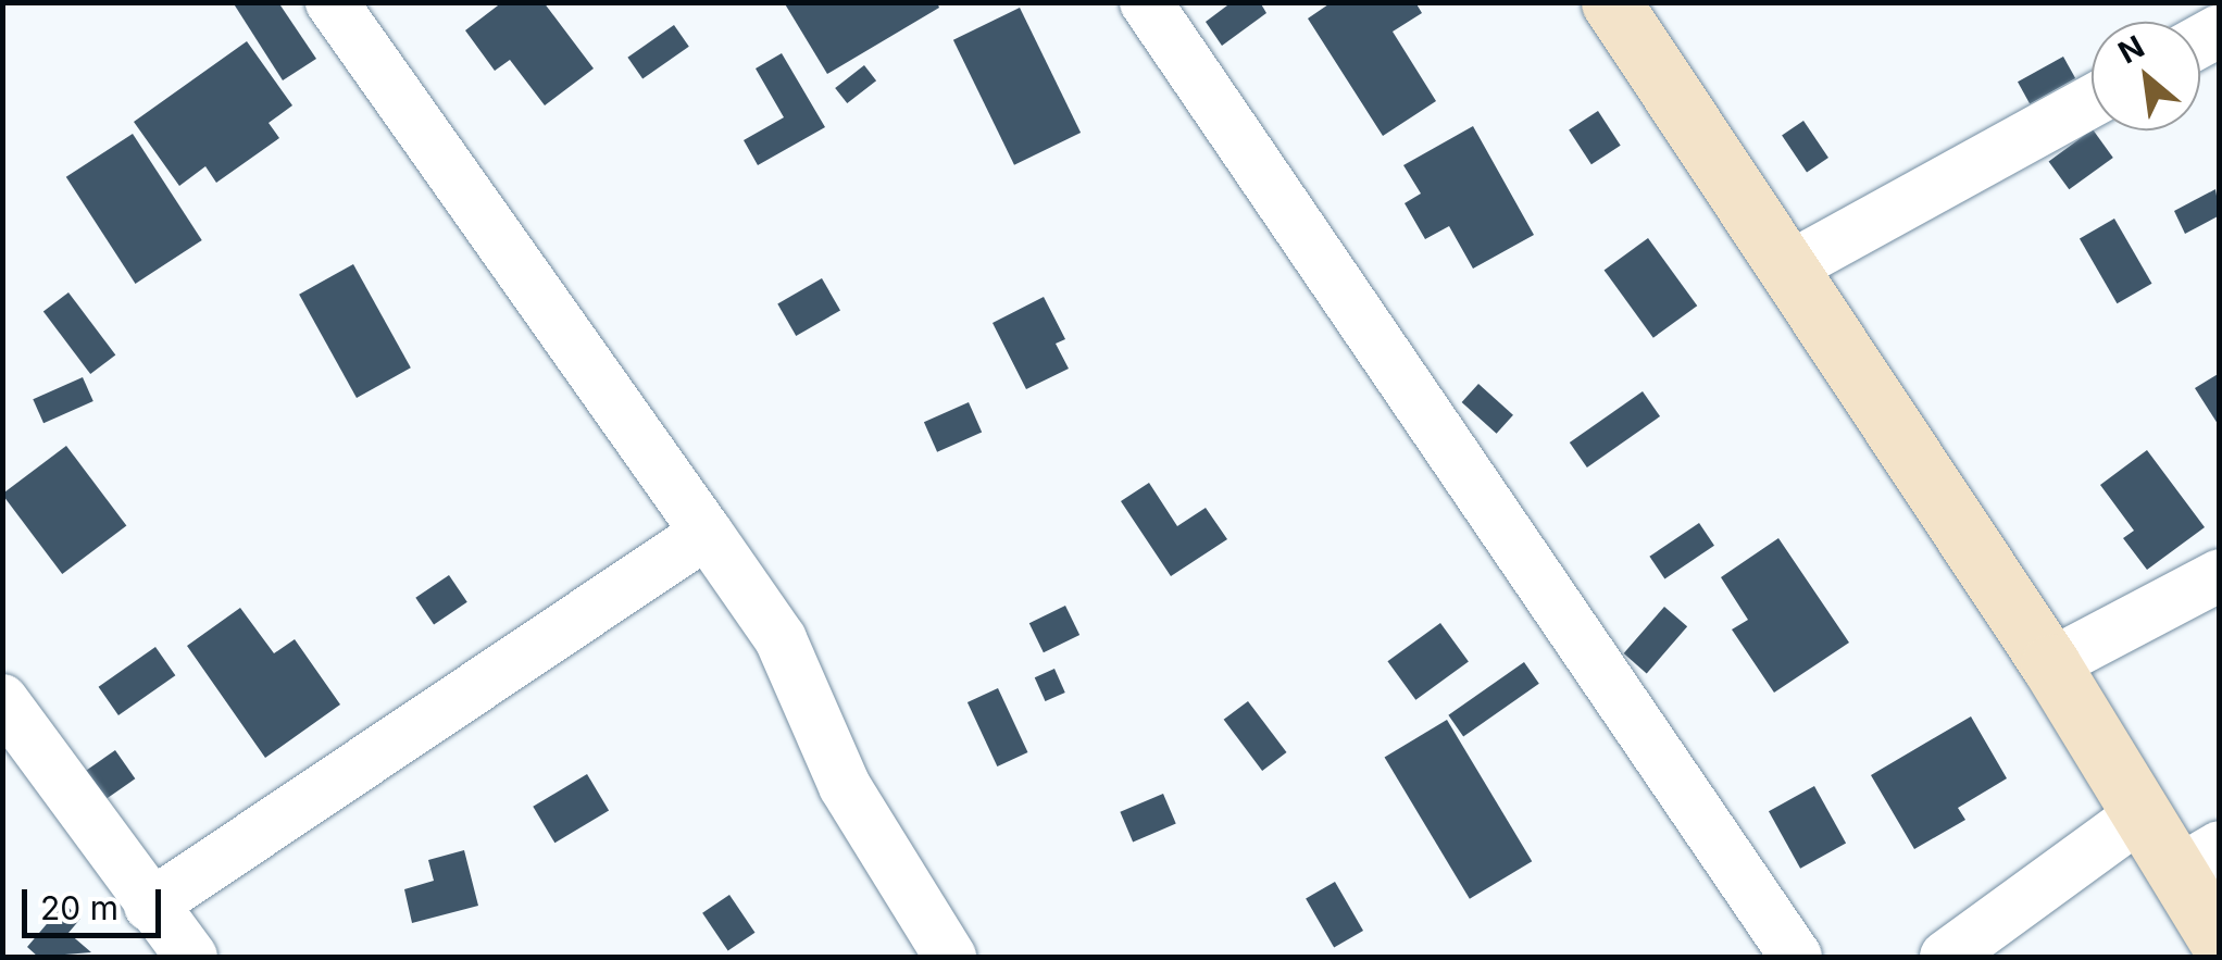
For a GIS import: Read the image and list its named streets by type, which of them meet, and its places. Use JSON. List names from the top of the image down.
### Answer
{
  "scale_bar": "20 m",
  "north": "top left"
}
